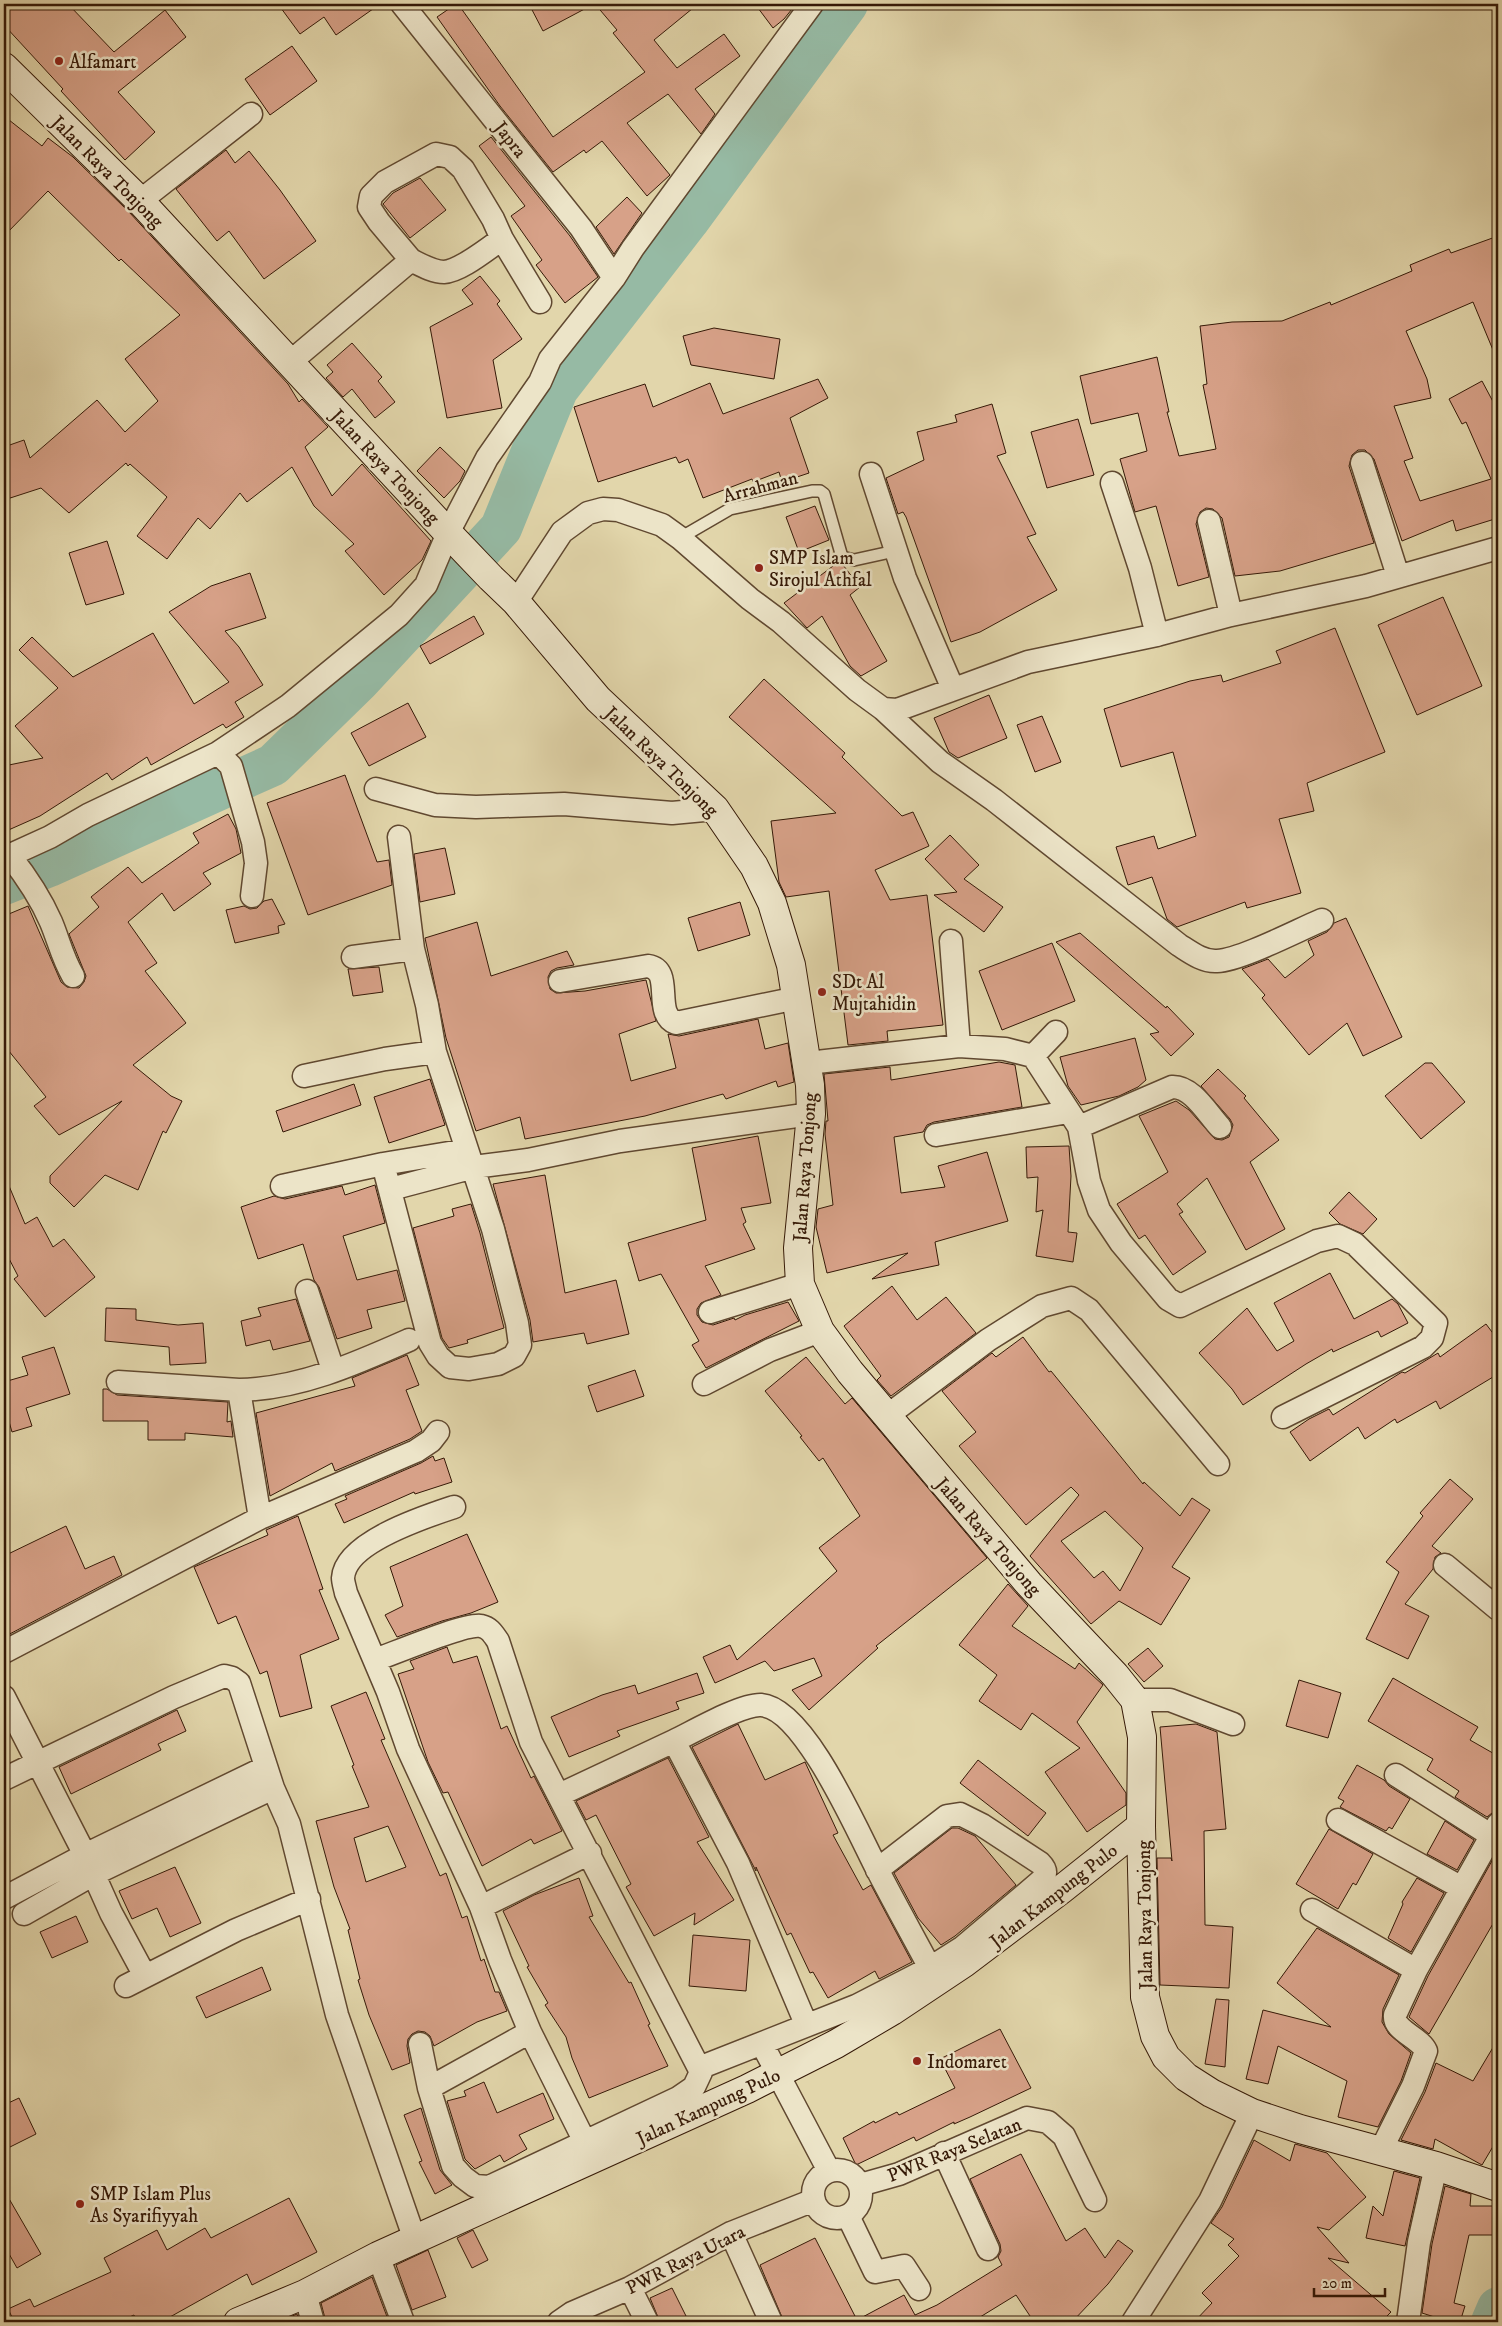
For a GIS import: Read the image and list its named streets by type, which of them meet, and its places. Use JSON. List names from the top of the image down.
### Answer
{
  "streets": {
    "main road": ["Jalan Raya Tonjong", "Jalan Kampung Pulo"],
    "street": ["Japra", "PWR Raya Selatan", "PWR Raya Utara"],
    "lane": ["Arrahman"]
  },
  "crossings": [
    ["Jalan Raya Tonjong", "Jalan Kampung Pulo"],
    ["PWR Raya Selatan", "PWR Raya Utara"]
  ],
  "places": [
    "Alfamart",
    "SMP Islam Sirojul Athfal",
    "SDt Al Mujtahidin",
    "Indomaret",
    "SMP Islam Plus As Syarifiyyah"
  ],
  "scale_bar": "20 m"
}
